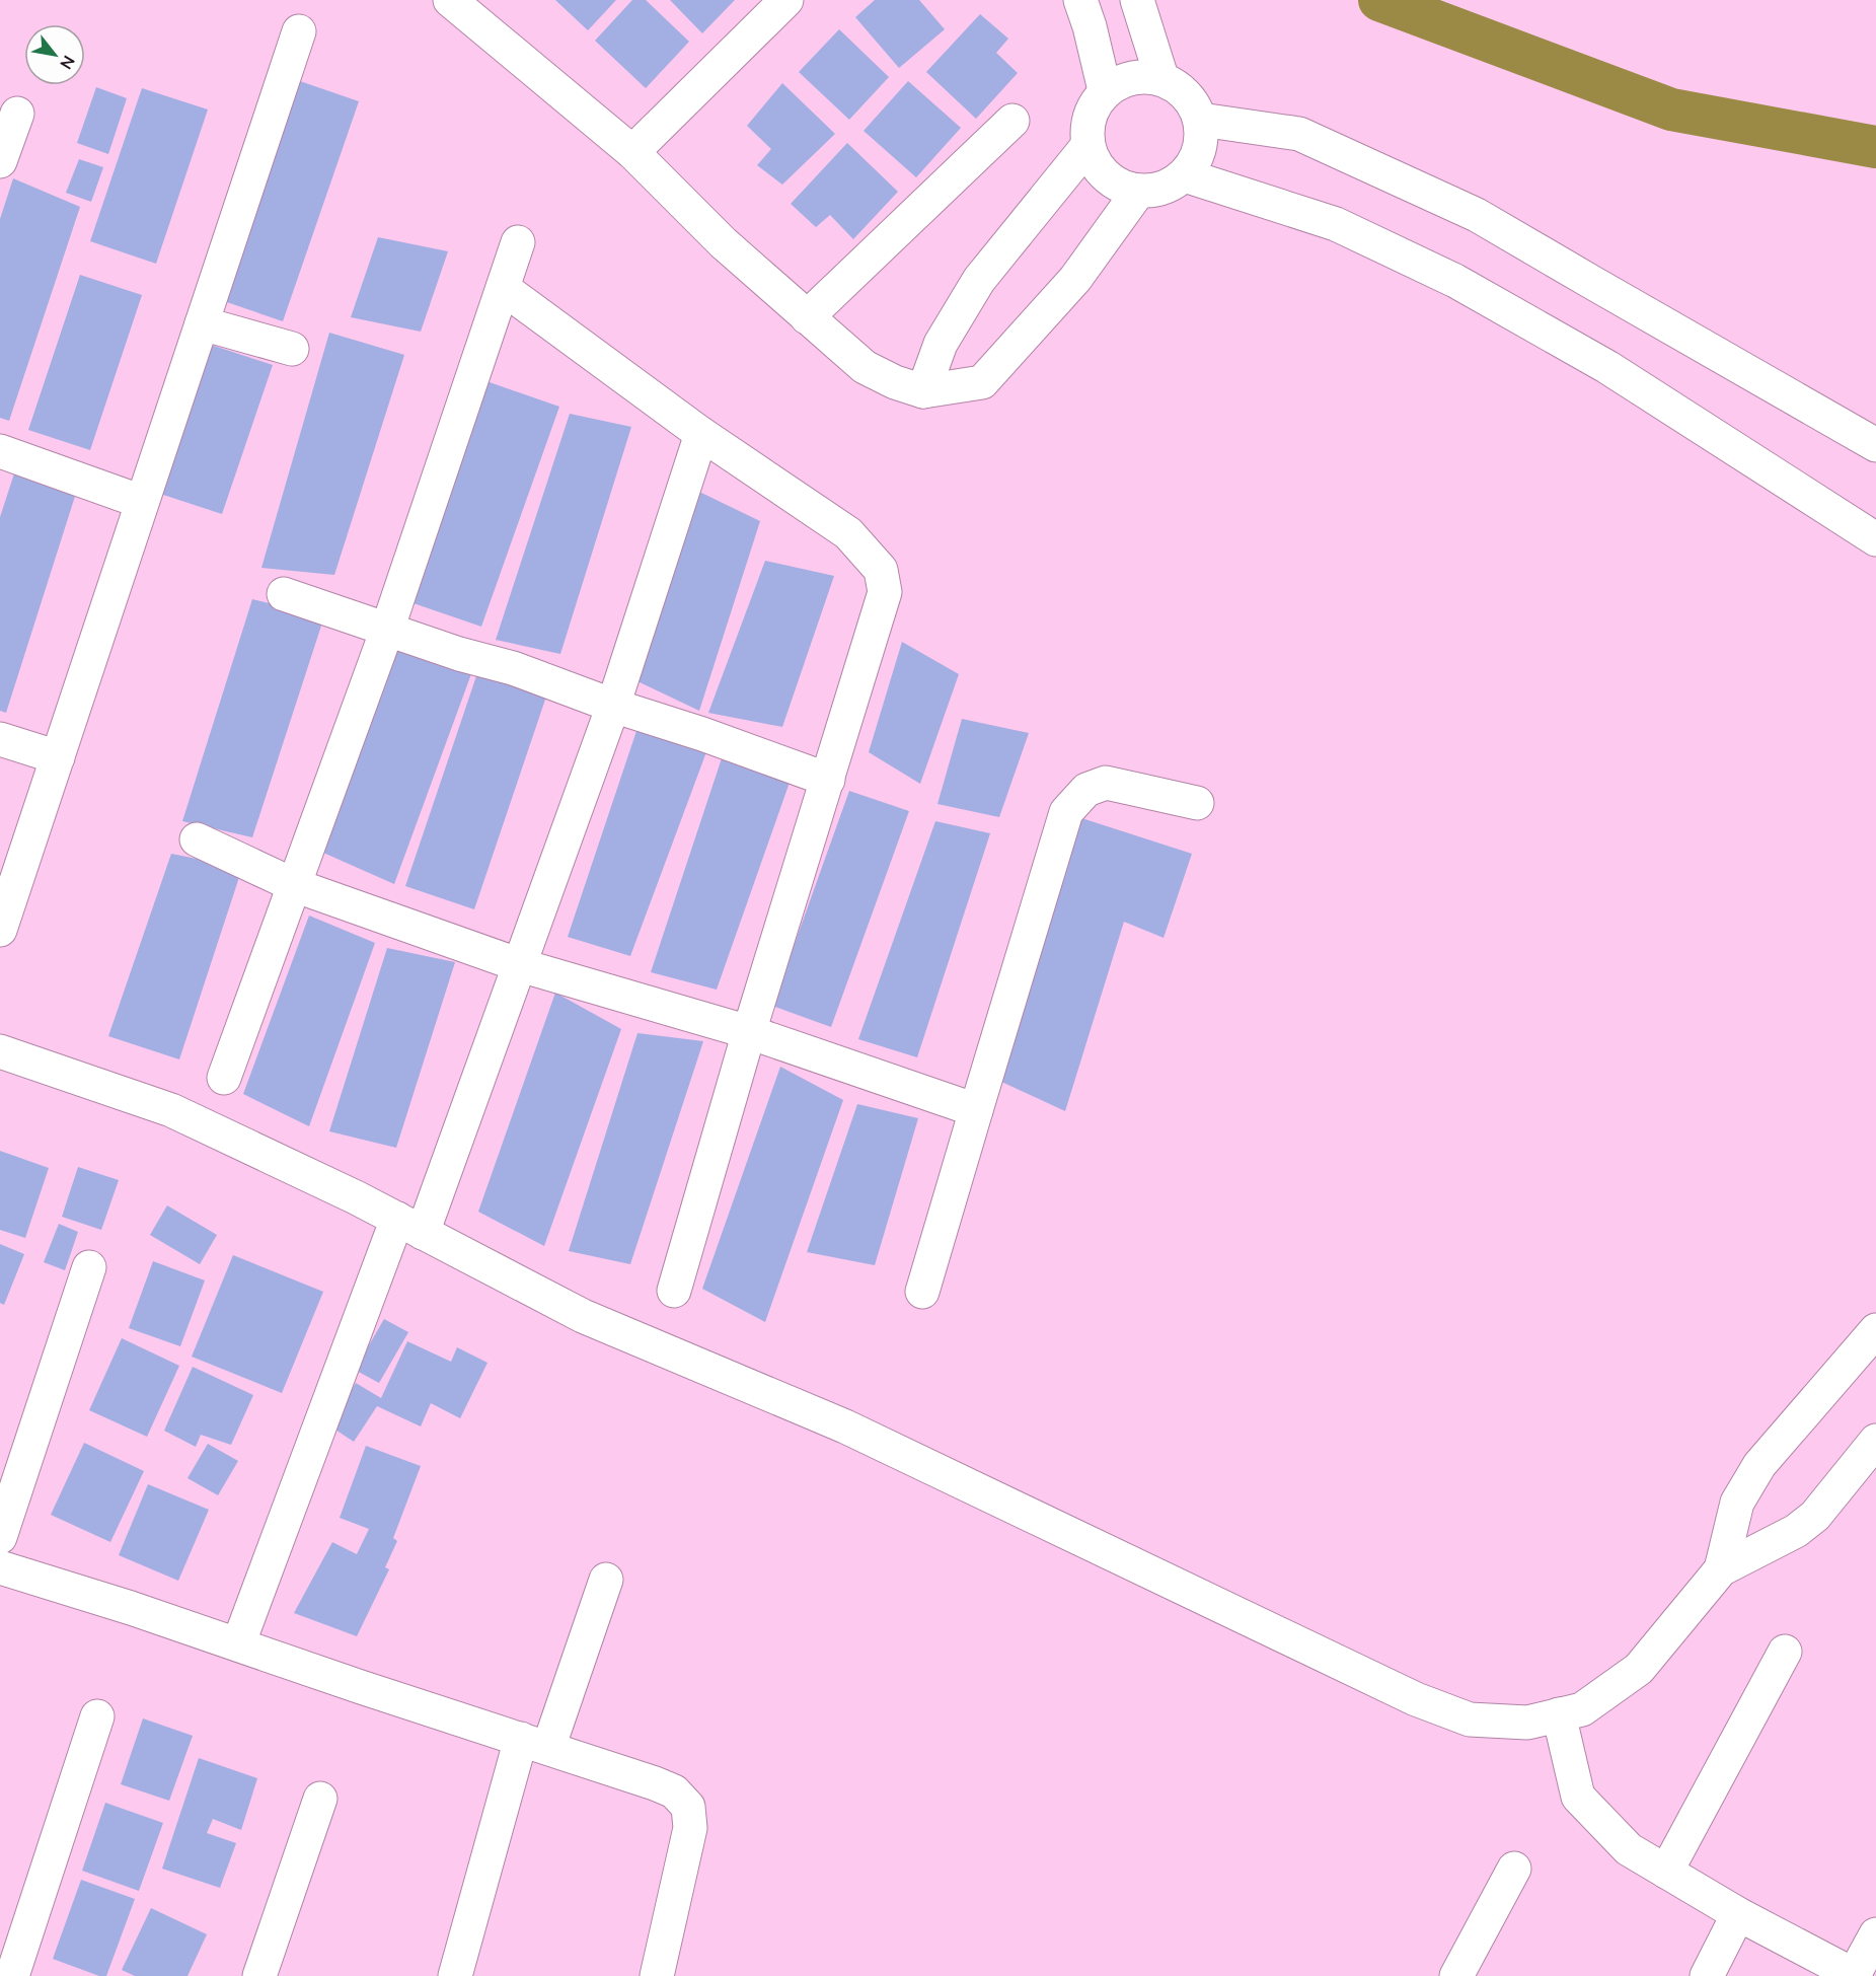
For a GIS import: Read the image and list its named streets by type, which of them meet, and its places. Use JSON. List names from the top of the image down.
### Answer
{
  "north": "bottom right"
}
